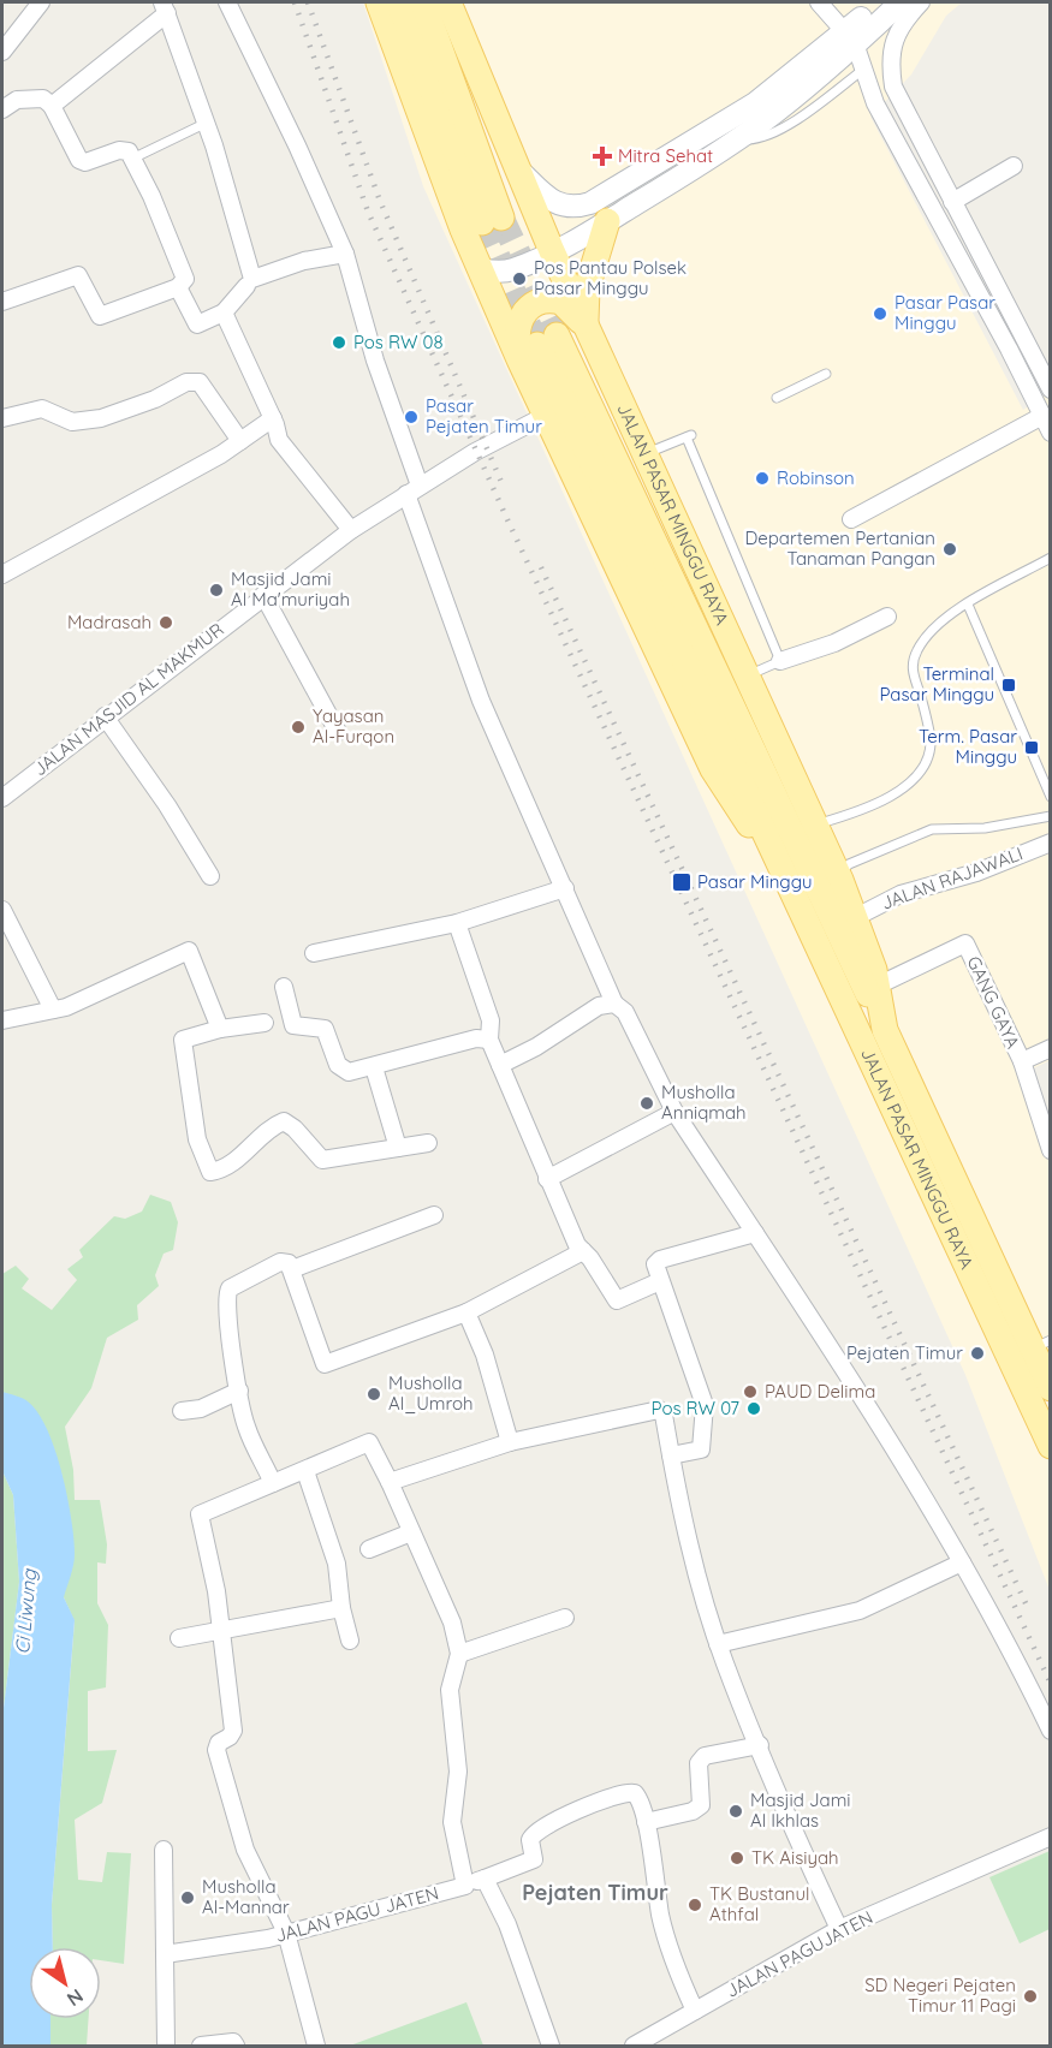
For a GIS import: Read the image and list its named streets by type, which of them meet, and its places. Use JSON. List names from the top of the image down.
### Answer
{
  "streets": {
    "main road": ["JALAN PASAR MINGGU RAYA"],
    "street": [
      "JALAN MASJID AL MAKMUR",
      "JALAN RAJAWALI",
      "GANG GAYA",
      "JALAN PAGU JATEN",
      "JALAN PAGUJATEN"
    ]
  },
  "crossings": [
    ["JALAN PASAR MINGGU RAYA", "JALAN MASJID AL MAKMUR"],
    ["JALAN PASAR MINGGU RAYA", "JALAN RAJAWALI"],
    ["JALAN PASAR MINGGU RAYA", "GANG GAYA"]
  ],
  "districts": ["Pejaten Timur"],
  "water": ["Ci Liwung"],
  "places": {
    "health": ["Mitra Sehat"],
    "other": [
      "Pos Pantau Polsek Pasar Minggu",
      "Pasar Pasar Minggu",
      "Pos RW 08",
      "Pasar Pejaten Timur",
      "Robinson",
      "Departemen Pertanian Tanaman Pangan",
      "Masjid Jami Al Ma'muriyah",
      "Madrasah",
      "Yayasan Al-Furqon",
      "Musholla Anniqmah",
      "Pejaten Timur",
      "PAUD Delima",
      "Musholla Al_Umroh",
      "Pos RW 07",
      "Masjid Jami Al Ikhlas",
      "TK Aisiyah",
      "Musholla Al-Mannar",
      "TK Bustanul Athfal",
      "SD Negeri Pejaten Timur 11 Pagi"
    ],
    "transit": ["Terminal Pasar Minggu", "Term. Pasar Minggu", "Pasar Minggu"]
  },
  "north": "bottom right"
}
